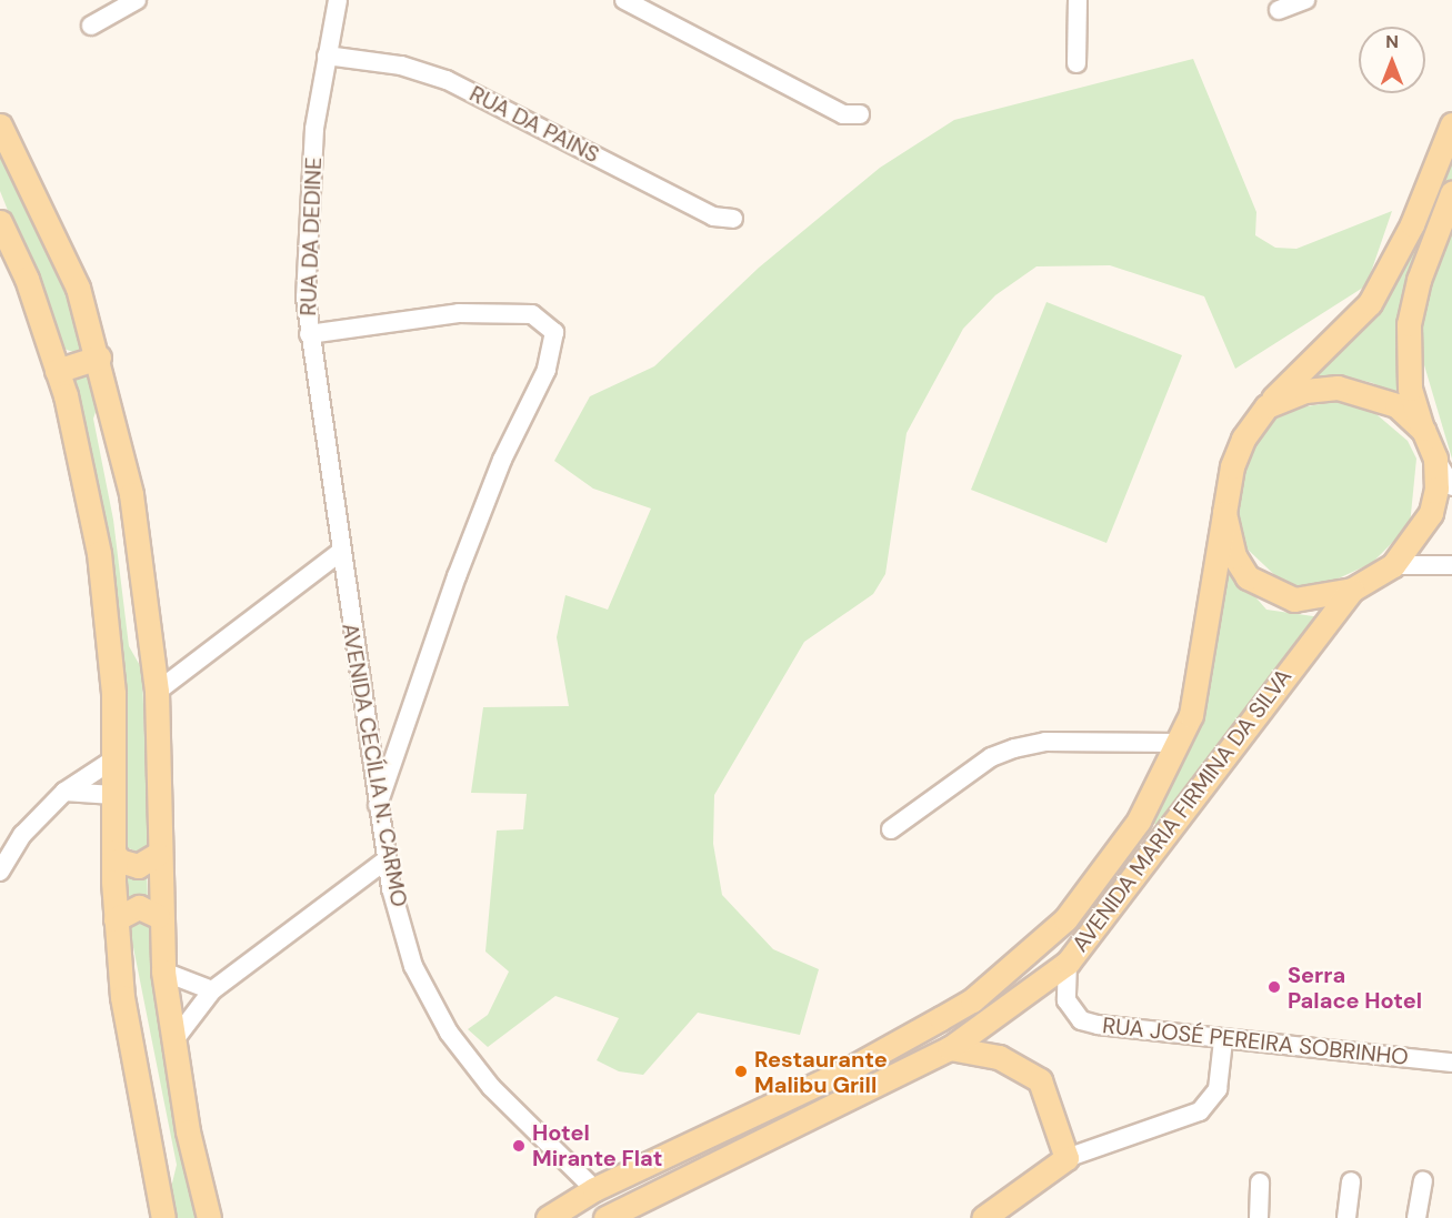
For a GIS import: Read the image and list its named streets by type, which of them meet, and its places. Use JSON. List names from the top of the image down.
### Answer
{
  "streets": {
    "main road": ["AVENIDA MARIA FIRMINA DA SILVA"],
    "street": [
      "RUA DA PAINS",
      "RUA DA DEDINE",
      "AVENIDA CECÍLIA N. CARMO",
      "RUA JOSÉ PEREIRA SOBRINHO"
    ]
  },
  "crossings": [
    ["RUA DA PAINS", "RUA DA DEDINE"],
    ["RUA DA DEDINE", "AVENIDA CECÍLIA N. CARMO"],
    ["AVENIDA CECÍLIA N. CARMO", "AVENIDA MARIA FIRMINA DA SILVA"],
    ["AVENIDA MARIA FIRMINA DA SILVA", "RUA JOSÉ PEREIRA SOBRINHO"]
  ],
  "places": ["Serra Palace Hotel", "Restaurante Malibu Grill", "Hotel Mirante Flat"],
  "north": "top"
}
